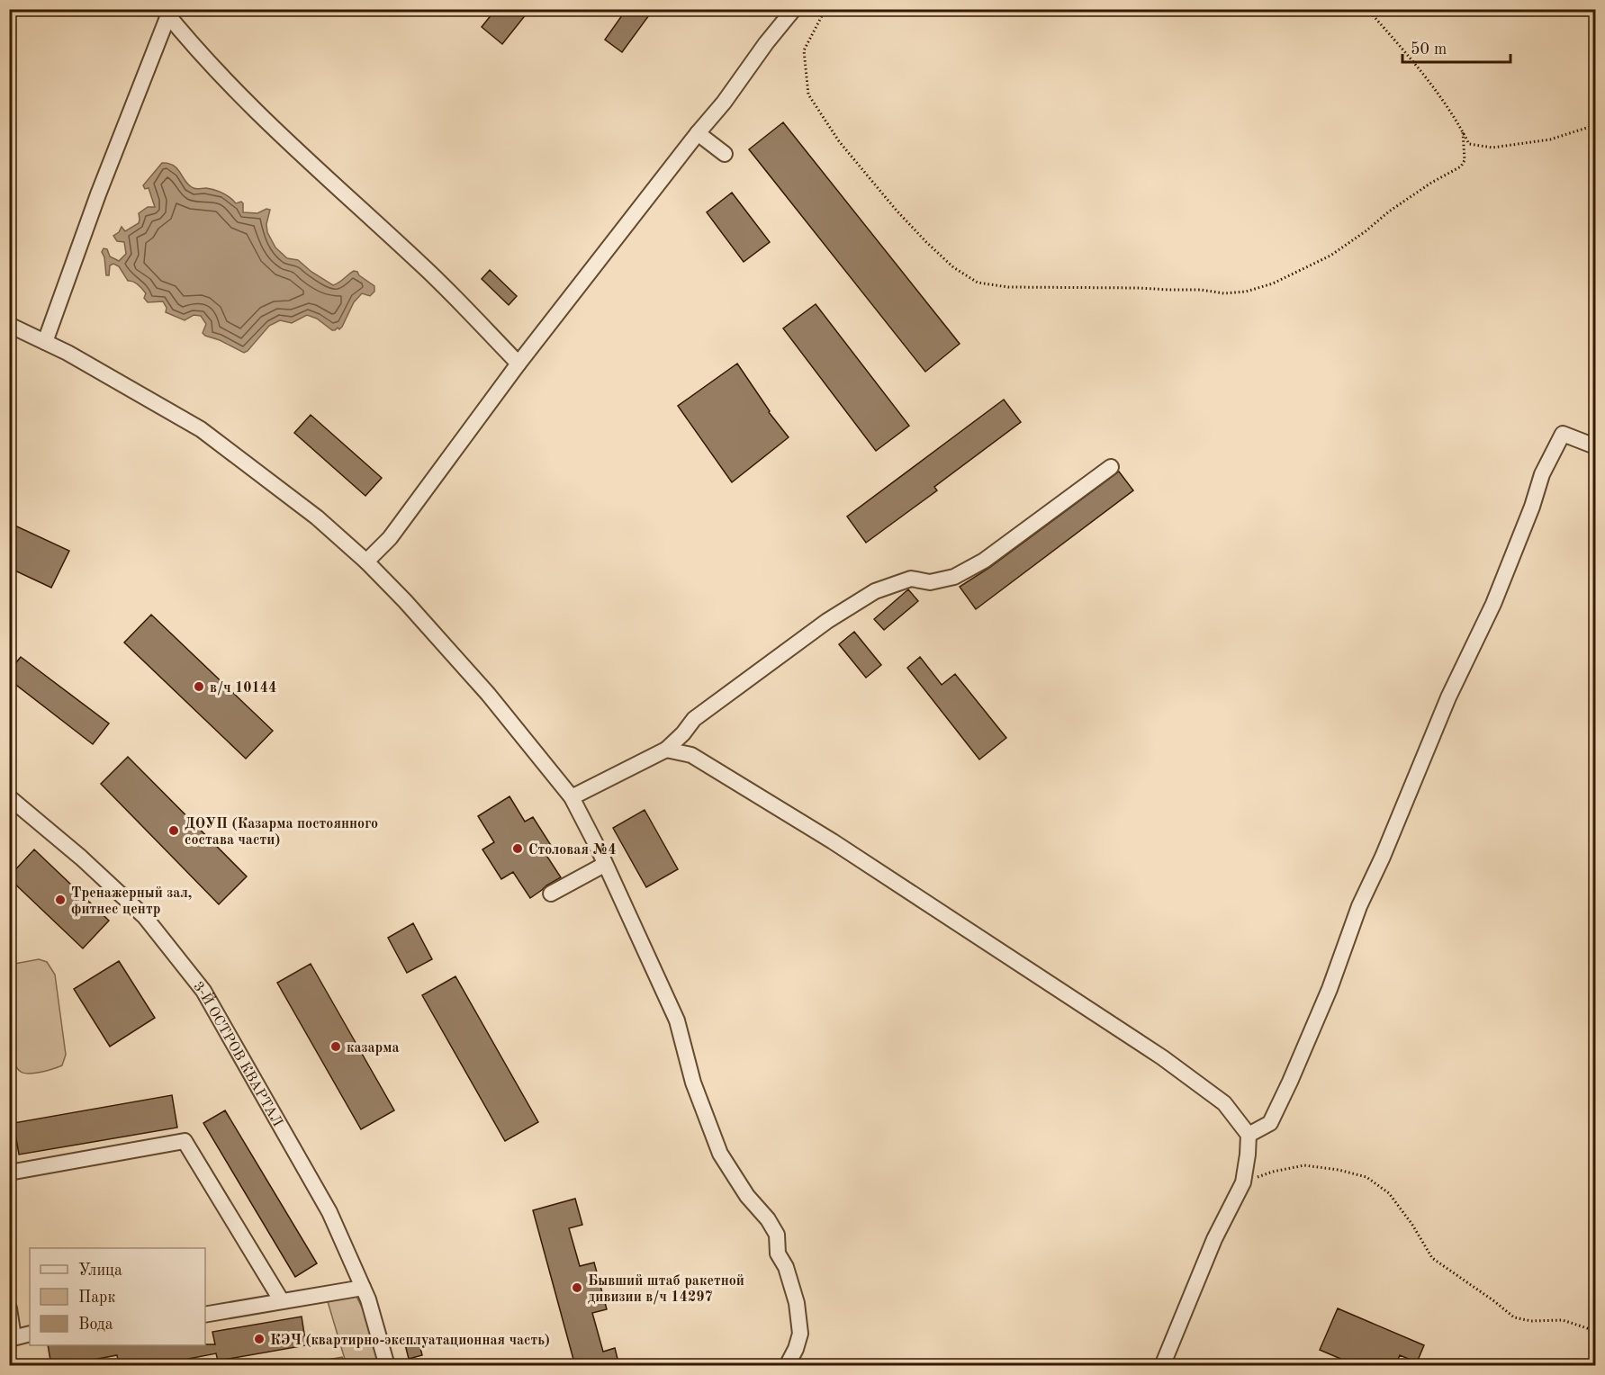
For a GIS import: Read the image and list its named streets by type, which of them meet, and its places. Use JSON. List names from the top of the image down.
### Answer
{
  "streets": {
    "street": ["3-Й ОСТРОВ КВАРТАЛ"]
  },
  "places": [
    "в/ч 10144",
    "ДОУП (Казарма постоянного состава части)",
    "Столовая №4",
    "Тренажерный зал, фитнес центр",
    "казарма",
    "Бывший штаб ракетной дивизии в/ч 14297",
    "КЭЧ (квартирно-эксплуатационная часть)"
  ],
  "legend": ["Улица", "Парк", "Вода"],
  "scale_bar": "50 m"
}
